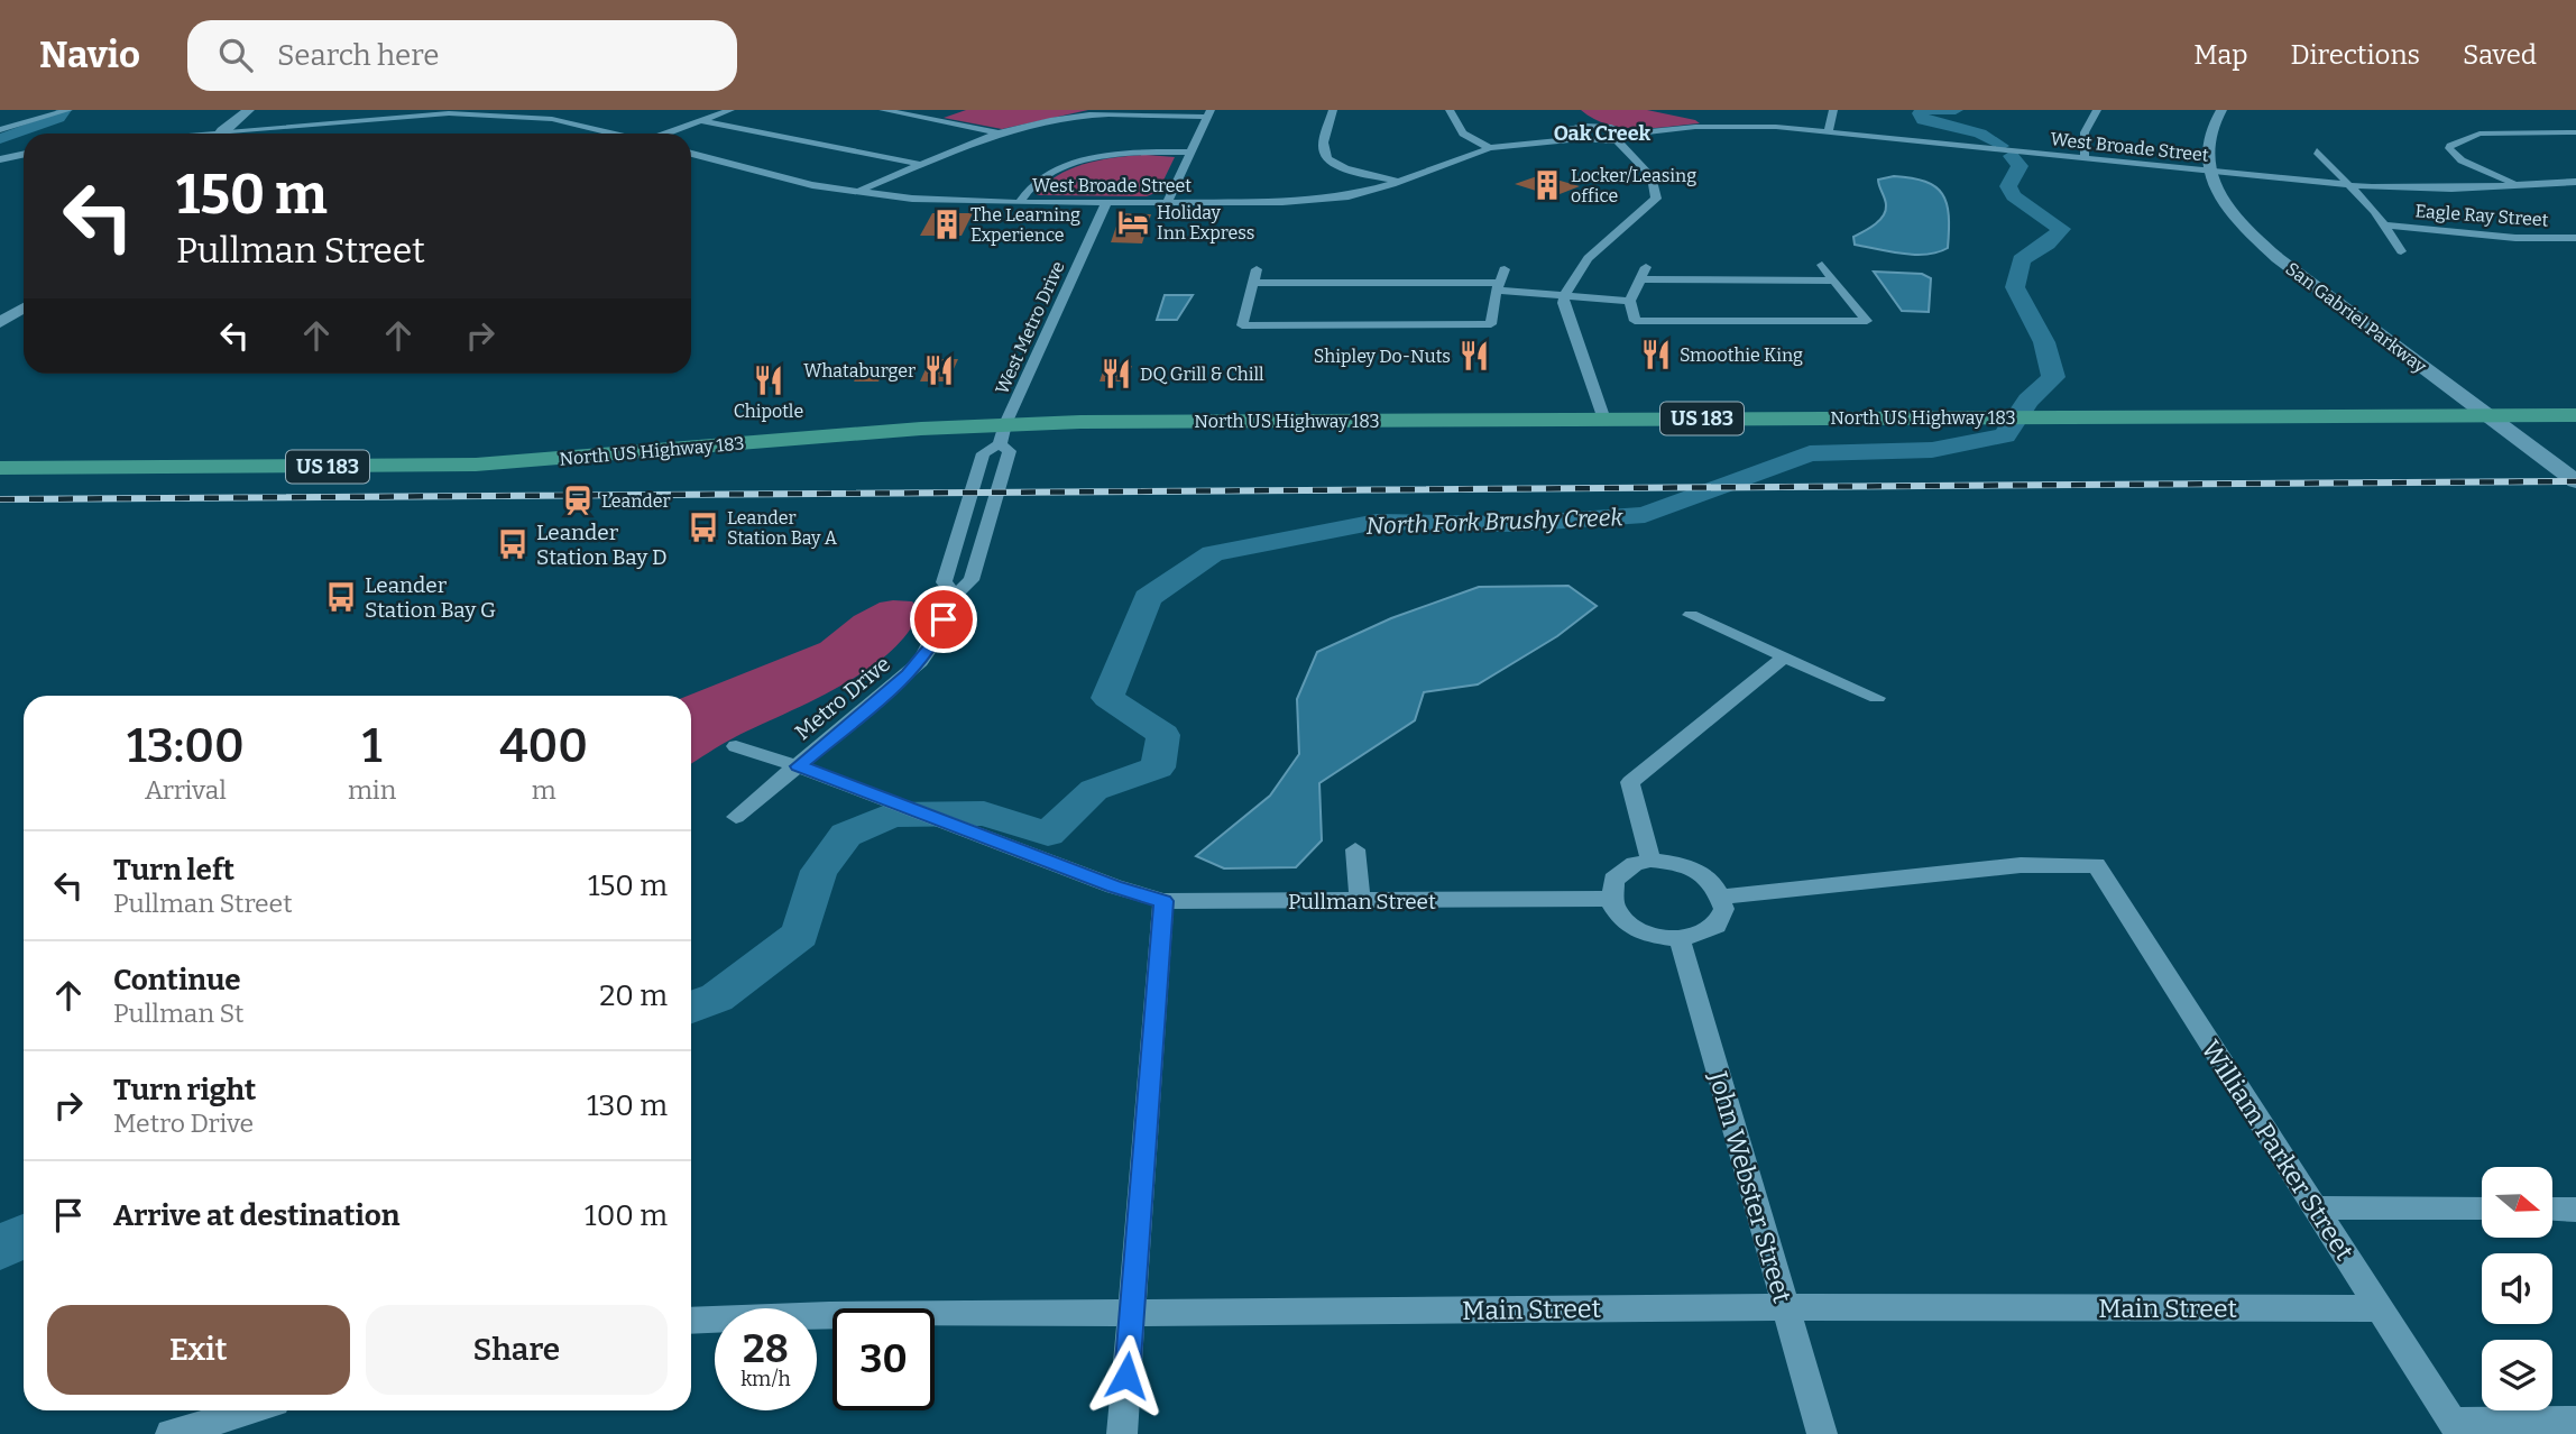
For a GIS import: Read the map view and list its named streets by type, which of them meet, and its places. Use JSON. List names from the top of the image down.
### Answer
{
  "streets": {
    "main road": ["North US Highway 183", "US 183"],
    "street": [
      "West Broade Street",
      "Eagle Ray Street",
      "San Gabriel Parkway",
      "West Metro Drive",
      "Metro Drive",
      "Pullman Street",
      "William Parker Street",
      "John Webster Street",
      "Main Street"
    ]
  },
  "crossings": [
    ["West Broade Street", "San Gabriel Parkway"],
    ["West Broade Street", "West Metro Drive"],
    ["San Gabriel Parkway", "North US Highway 183"],
    ["West Metro Drive", "North US Highway 183"],
    ["West Metro Drive", "Metro Drive"],
    ["North US Highway 183", "Metro Drive"],
    ["Metro Drive", "Pullman Street"],
    ["Pullman Street", "William Parker Street"],
    ["Pullman Street", "John Webster Street"],
    ["William Parker Street", "John Webster Street"],
    ["William Parker Street", "Main Street"],
    ["John Webster Street", "Main Street"]
  ],
  "districts": ["Oak Creek"],
  "water": ["North Fork Brushy Creek"],
  "places": {
    "building": ["Locker/Leasing office", "The Learning Experience"],
    "hotel": ["Holiday Inn Express"],
    "restaurant": [
      "Smoothie King",
      "Shipley Do-Nuts",
      "Whataburger",
      "DQ Grill & Chill",
      "Chipotle"
    ],
    "station": ["Leander"],
    "bus stop": ["Leander Station Bay A", "Leander Station Bay D", "Leander Station Bay G"]
  },
  "north": "right",
  "page": {
    "header": "Navio",
    "search": "Search here",
    "nav": ["Map", "Directions", "Saved"],
    "turn": ["150 m", "Pullman Street"],
    "eta": [
      "13:00",
      "Arrival",
      "1",
      "min",
      "400",
      "m"
    ],
    "list": [
      {
        "name": "Turn left",
        "note": "Pullman Street",
        "value": "150 m"
      },
      {
        "name": "Continue",
        "note": "Pullman St",
        "value": "20 m"
      },
      {
        "name": "Turn right",
        "note": "Metro Drive",
        "value": "130 m"
      },
      {
        "name": "Arrive at destination",
        "value": "100 m"
      }
    ],
    "buttons": ["Exit", "Share"],
    "speed": "28 km/h",
    "limit": "30"
  }
}
